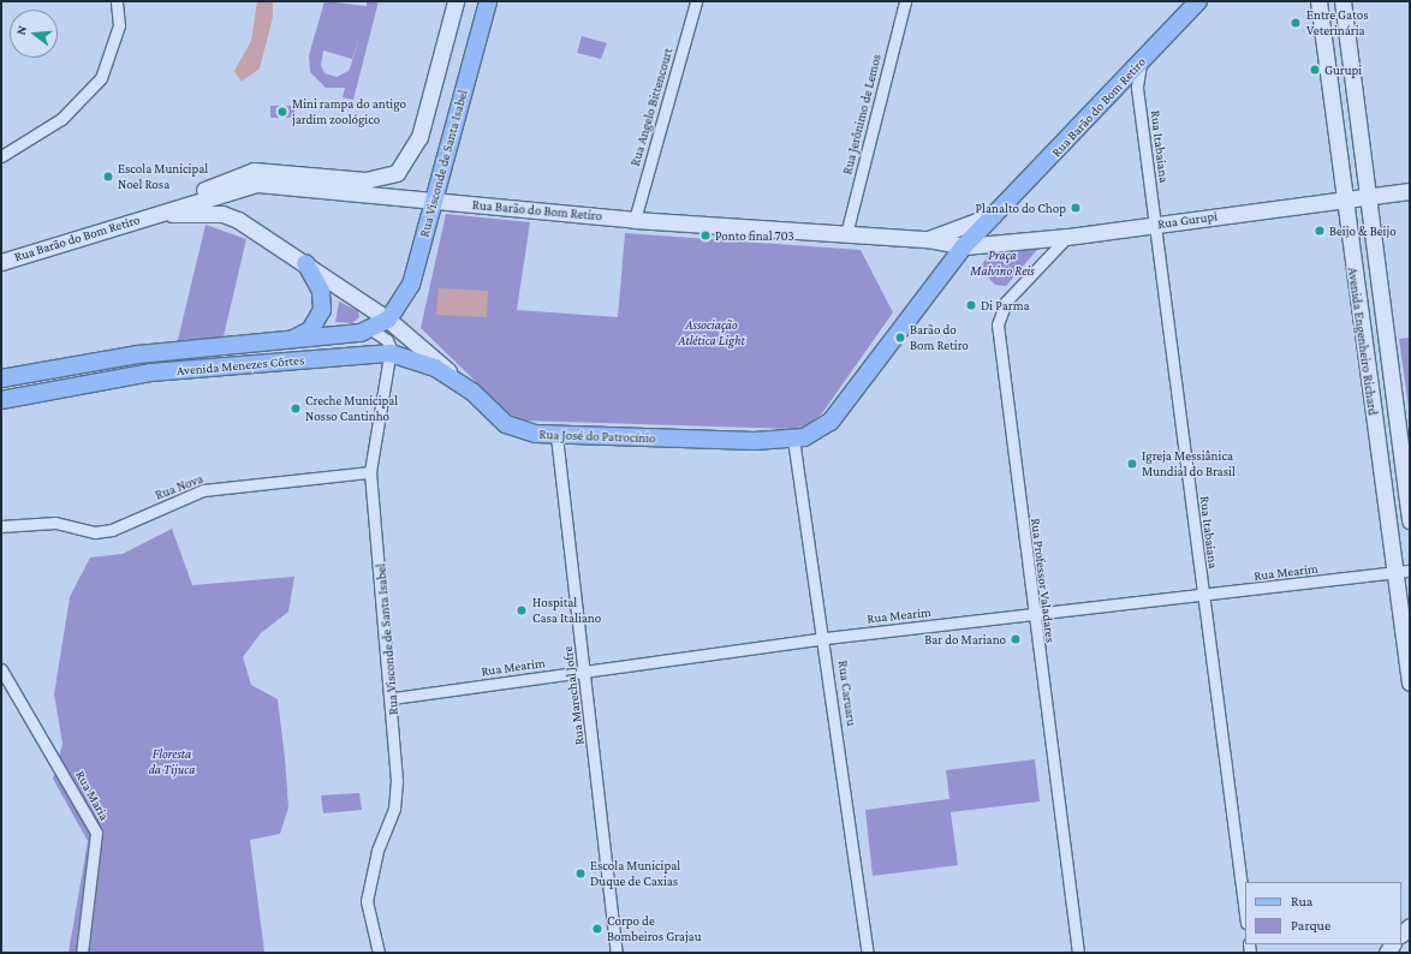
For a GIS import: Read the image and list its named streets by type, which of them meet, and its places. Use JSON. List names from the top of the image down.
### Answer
{
  "streets": {
    "main road": [
      "Rua Barão do Bom Retiro",
      "Rua Visconde de Santa Isabel",
      "Rua Gurupi",
      "Avenida Engenheiro Richard",
      "Avenida Menezes Côrtes",
      "Rua José do Patrocínio"
    ],
    "street": [
      "Rua Angelo Bittencourt",
      "Rua Jerônimo de Lemos",
      "Rua Itabaiana",
      "Rua Nova",
      "Rua Mearim",
      "Rua Professor Valadares",
      "Rua Caruaru",
      "Rua Marechal Jofre",
      "Rua Maria"
    ]
  },
  "crossings": [
    ["Rua Angelo Bittencourt", "Rua Barão do Bom Retiro"],
    ["Rua Barão do Bom Retiro", "Rua Jerônimo de Lemos"],
    ["Rua Barão do Bom Retiro", "Rua Itabaiana"],
    ["Rua Barão do Bom Retiro", "Rua Visconde de Santa Isabel"],
    ["Rua Barão do Bom Retiro", "Rua Gurupi"],
    ["Rua Barão do Bom Retiro", "Rua José do Patrocínio"],
    ["Rua Itabaiana", "Rua Gurupi"],
    ["Rua Itabaiana", "Rua Mearim"],
    ["Rua Visconde de Santa Isabel", "Avenida Menezes Côrtes"],
    ["Rua Visconde de Santa Isabel", "Rua José do Patrocínio"],
    ["Rua Visconde de Santa Isabel", "Rua Nova"],
    ["Rua Visconde de Santa Isabel", "Rua Mearim"],
    ["Rua Gurupi", "Avenida Engenheiro Richard"],
    ["Rua Gurupi", "Rua José do Patrocínio"],
    ["Rua Gurupi", "Rua Professor Valadares"],
    ["Avenida Engenheiro Richard", "Rua Mearim"],
    ["Avenida Menezes Côrtes", "Rua José do Patrocínio"],
    ["Rua José do Patrocínio", "Rua Caruaru"],
    ["Rua José do Patrocínio", "Rua Marechal Jofre"],
    ["Rua Mearim", "Rua Professor Valadares"],
    ["Rua Mearim", "Rua Caruaru"],
    ["Rua Mearim", "Rua Marechal Jofre"]
  ],
  "parks": ["Praça Malvino Reis", "Associação Atlética Light", "Floresta da Tijuca"],
  "places": [
    "Entre Gatos Veterinária",
    "Gurupi",
    "Mini rampa do antigo jardim zoológico",
    "Escola Municipal Noel Rosa",
    "Planalto do Chop",
    "Beijo & Beijo",
    "Ponto final 703",
    "Di Parma",
    "Barão do Bom Retiro",
    "Creche Municipal Nosso Cantinho",
    "Igreja Messiânica Mundial do Brasil",
    "Hospital Casa Italiano",
    "Bar do Mariano",
    "Escola Municipal Duque de Caxias",
    "Corpo de Bombeiros Grajau"
  ],
  "legend": ["Rua", "Parque"],
  "north": "left"
}
